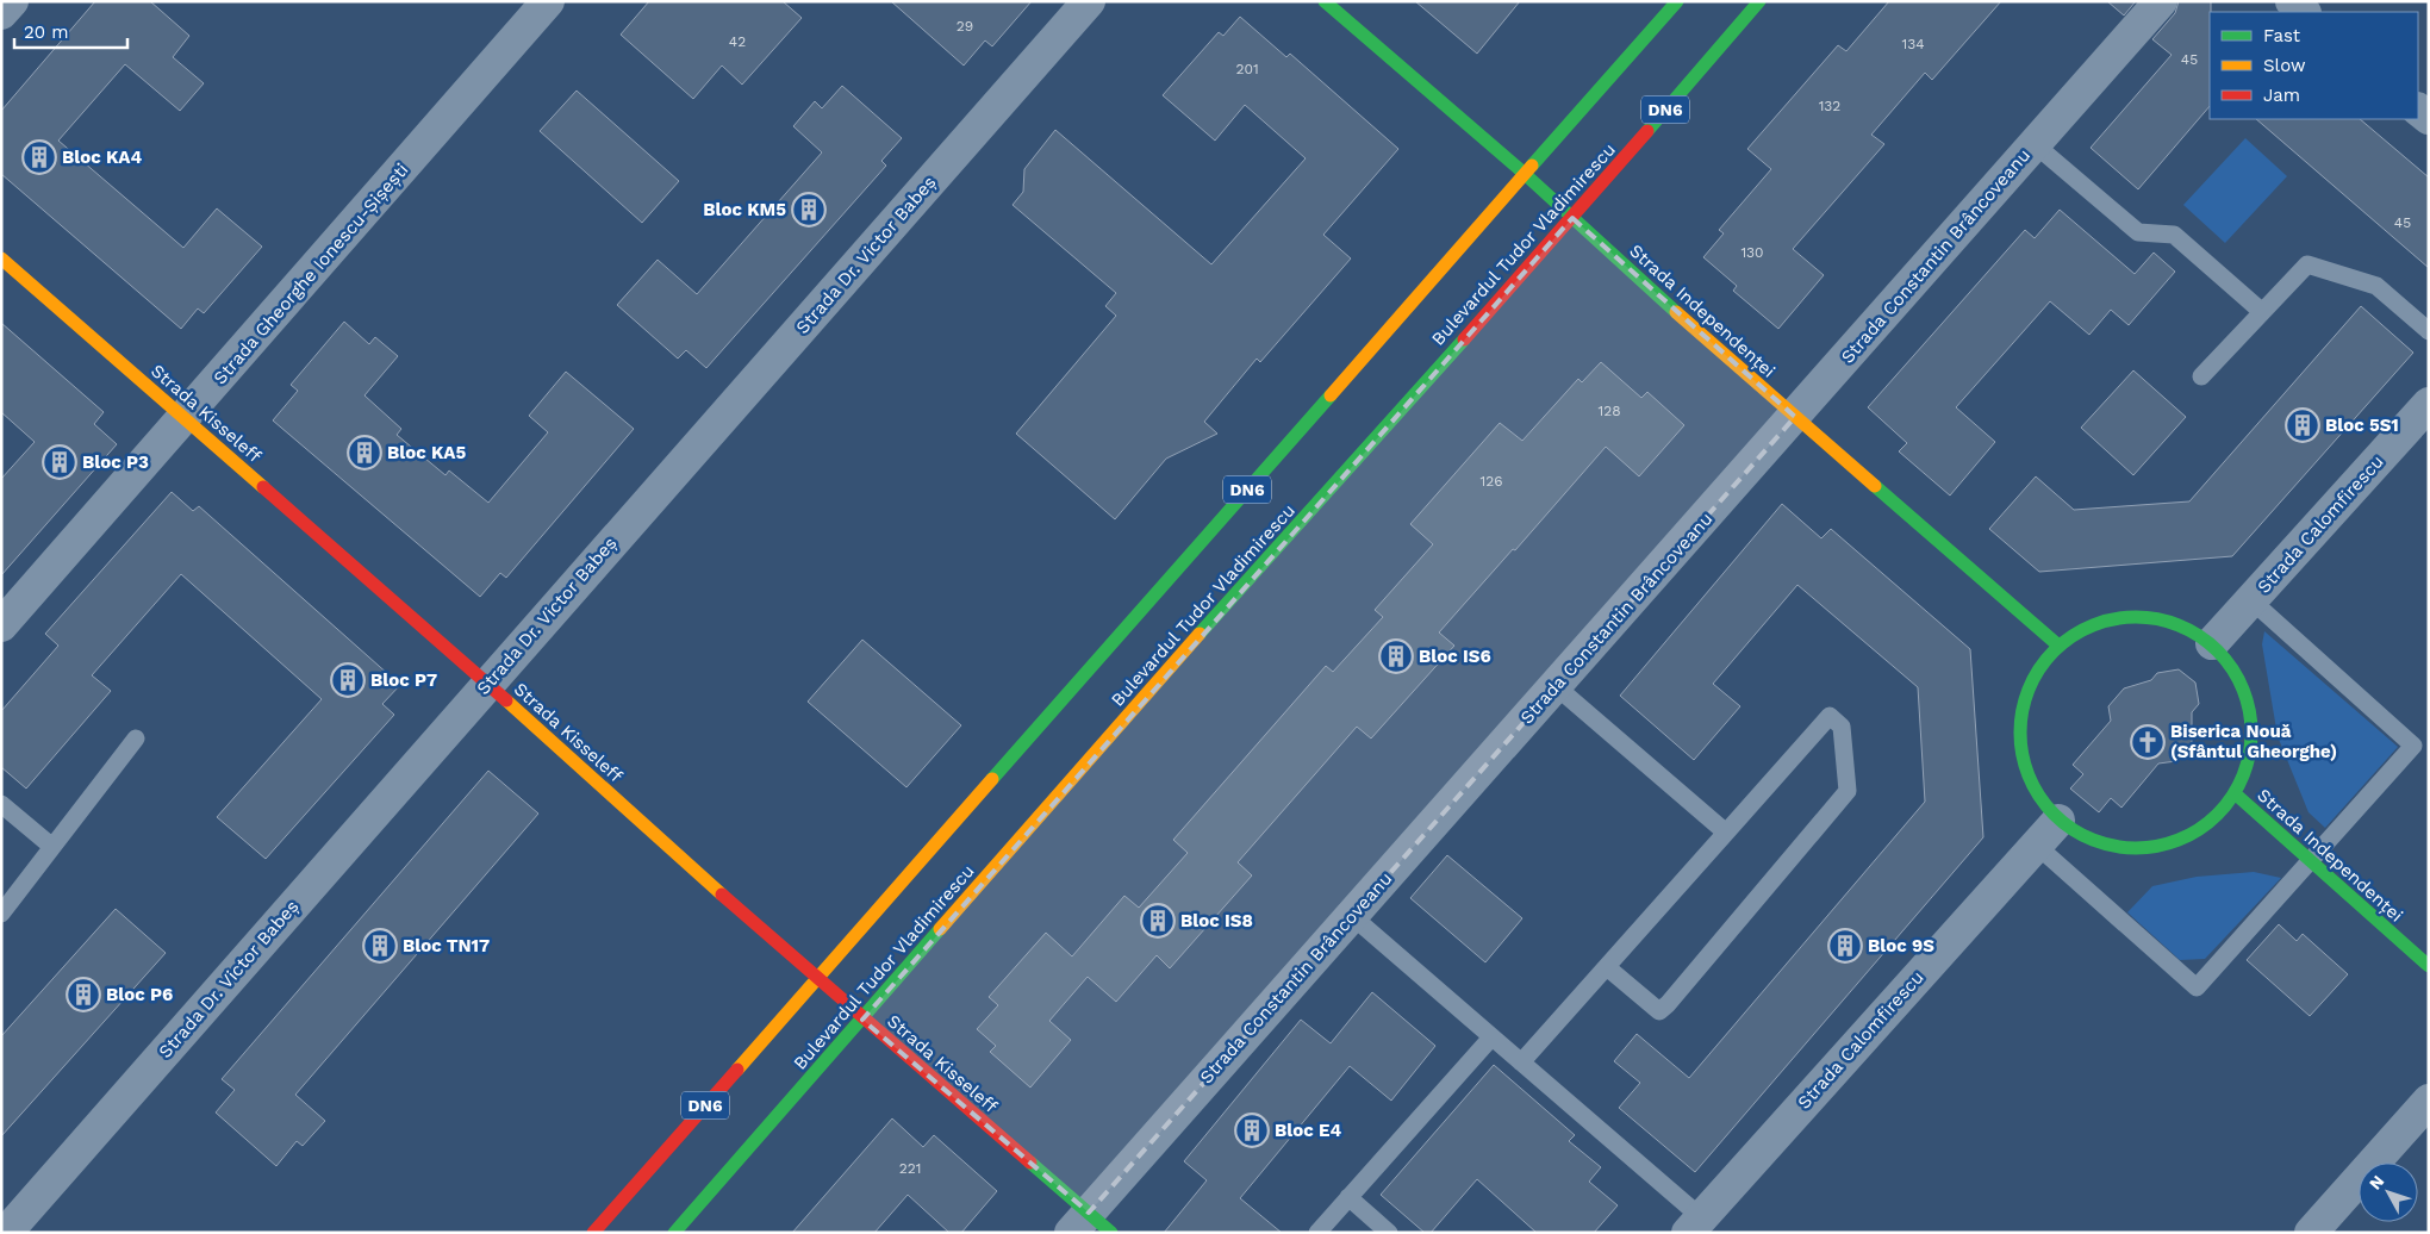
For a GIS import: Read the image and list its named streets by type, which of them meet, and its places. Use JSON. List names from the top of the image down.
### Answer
{
  "streets": {
    "street": [
      "DN6",
      "Bulevardul Tudor Vladimirescu",
      "Strada Dr. Victor Babeș",
      "Strada Constantin Brâncoveanu",
      "Strada Gheorghe Ionescu-Șișești",
      "Strada Independenței",
      "Strada Kisseleff",
      "Strada Calomfirescu"
    ]
  },
  "crossings": [
    ["DN6", "Strada Independenței"],
    ["DN6", "Strada Kisseleff"],
    ["Bulevardul Tudor Vladimirescu", "Strada Independenței"],
    ["Bulevardul Tudor Vladimirescu", "Strada Kisseleff"],
    ["Strada Dr. Victor Babeș", "Strada Kisseleff"],
    ["Strada Constantin Brâncoveanu", "Strada Independenței"],
    ["Strada Constantin Brâncoveanu", "Strada Kisseleff"],
    ["Strada Gheorghe Ionescu-Șișești", "Strada Kisseleff"],
    ["Strada Independenței", "Strada Calomfirescu"]
  ],
  "places": {
    "building": [
      "Bloc KA4",
      "Bloc KM5",
      "Bloc 5S1",
      "Bloc KA5",
      "Bloc P3",
      "Bloc IS6",
      "Bloc P7",
      "Bloc IS8",
      "Bloc TN17",
      "Bloc 9S",
      "Bloc P6",
      "Bloc E4"
    ],
    "church": ["Biserica Nouă (Sfântul Gheorghe)"]
  },
  "house_numbers": [
    "29",
    "42",
    "134",
    "45",
    "201",
    "132",
    "45",
    "130",
    "128",
    "126",
    "221"
  ],
  "legend": ["Fast", "Slow", "Jam"],
  "scale_bar": "20 m",
  "north": "top left"
}
